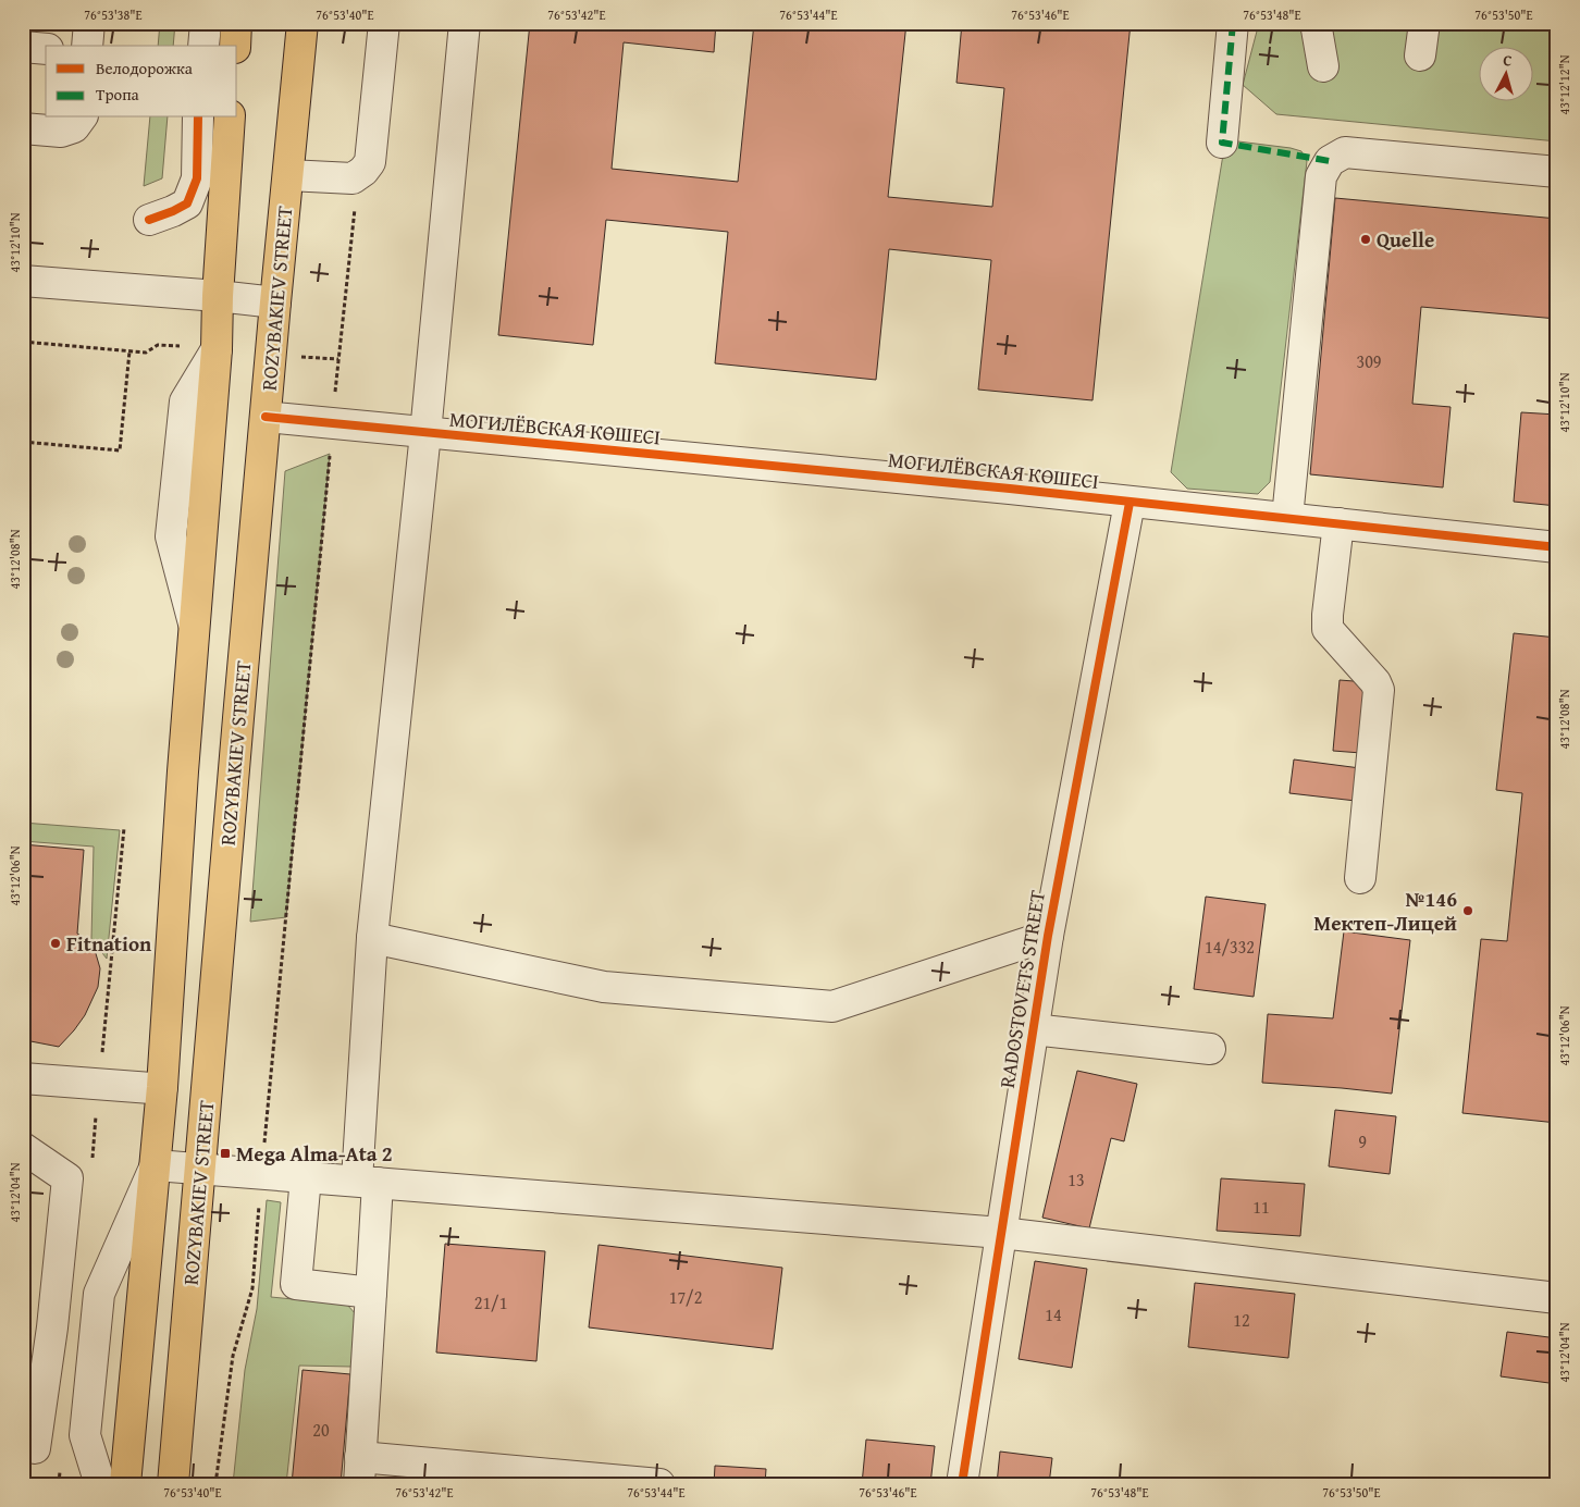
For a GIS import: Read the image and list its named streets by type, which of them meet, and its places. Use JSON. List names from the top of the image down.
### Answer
{
  "streets": {
    "main road": ["ROZYBAKIEV STREET"],
    "street": ["МОГИЛЁВСКАЯ КӨШЕСІ", "RADOSTOVETS STREET"]
  },
  "crossings": [
    ["ROZYBAKIEV STREET", "МОГИЛЁВСКАЯ КӨШЕСІ"],
    ["МОГИЛЁВСКАЯ КӨШЕСІ", "RADOSTOVETS STREET"]
  ],
  "places": {
    "other": ["Quelle", "№146 Мектеп-Лицей", "Fitnation"],
    "transit": ["Mega Alma-Ata 2"]
  },
  "house_numbers": [
    "309",
    "14/332",
    "9",
    "13",
    "11",
    "17/2",
    "21/1",
    "14",
    "12",
    "20"
  ],
  "legend": ["Велодорожка", "Тропа"],
  "north": "top",
  "coordinates": [
    "76°53'38\"E",
    "76°53'40\"E",
    "76°53'42\"E",
    "76°53'44\"E",
    "76°53'46\"E",
    "76°53'48\"E",
    "76°53'50\"E",
    "43°12'12\"N",
    "43°12'10\"N",
    "43°12'08\"N",
    "43°12'06\"N",
    "43°12'04\"N"
  ]
}
